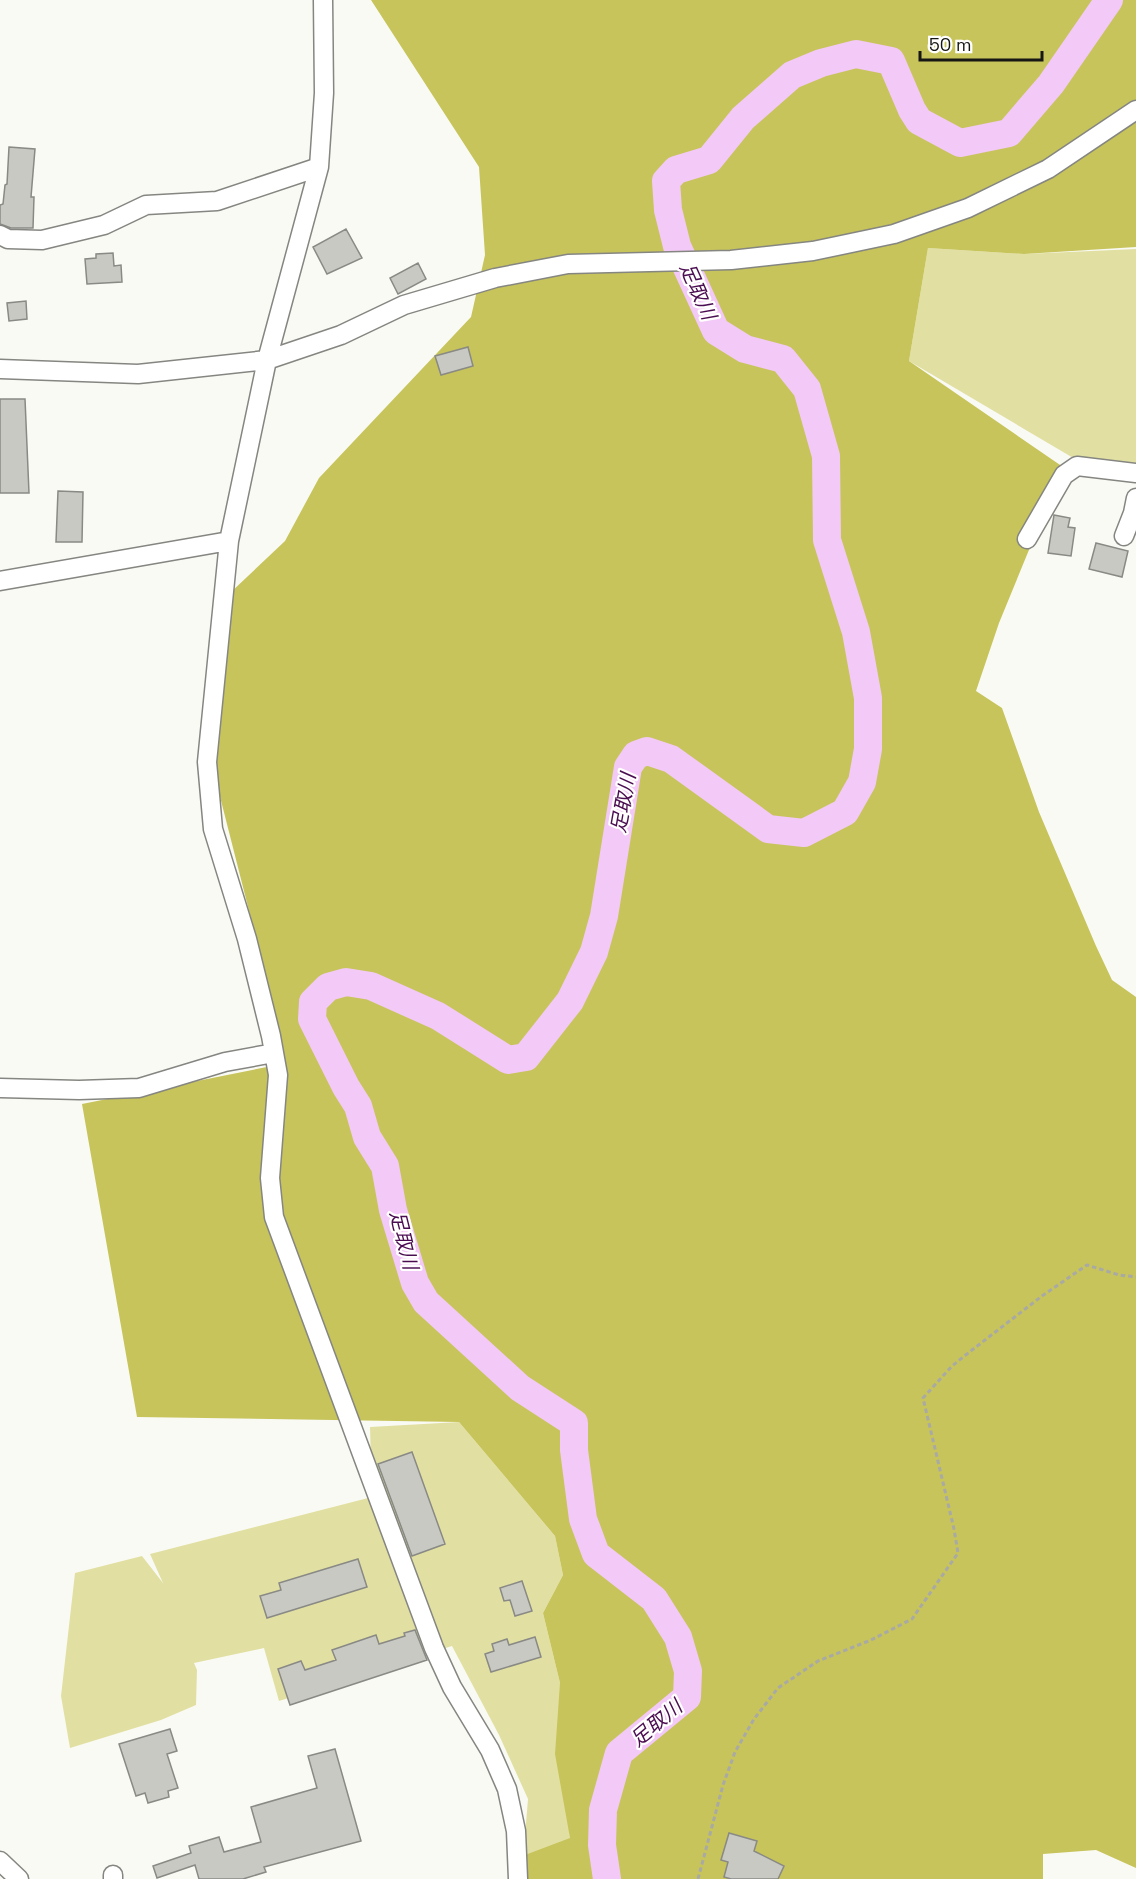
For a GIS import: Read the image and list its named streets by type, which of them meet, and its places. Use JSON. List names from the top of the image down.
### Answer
{
  "water": ["足取川"],
  "scale_bar": "50 m"
}
